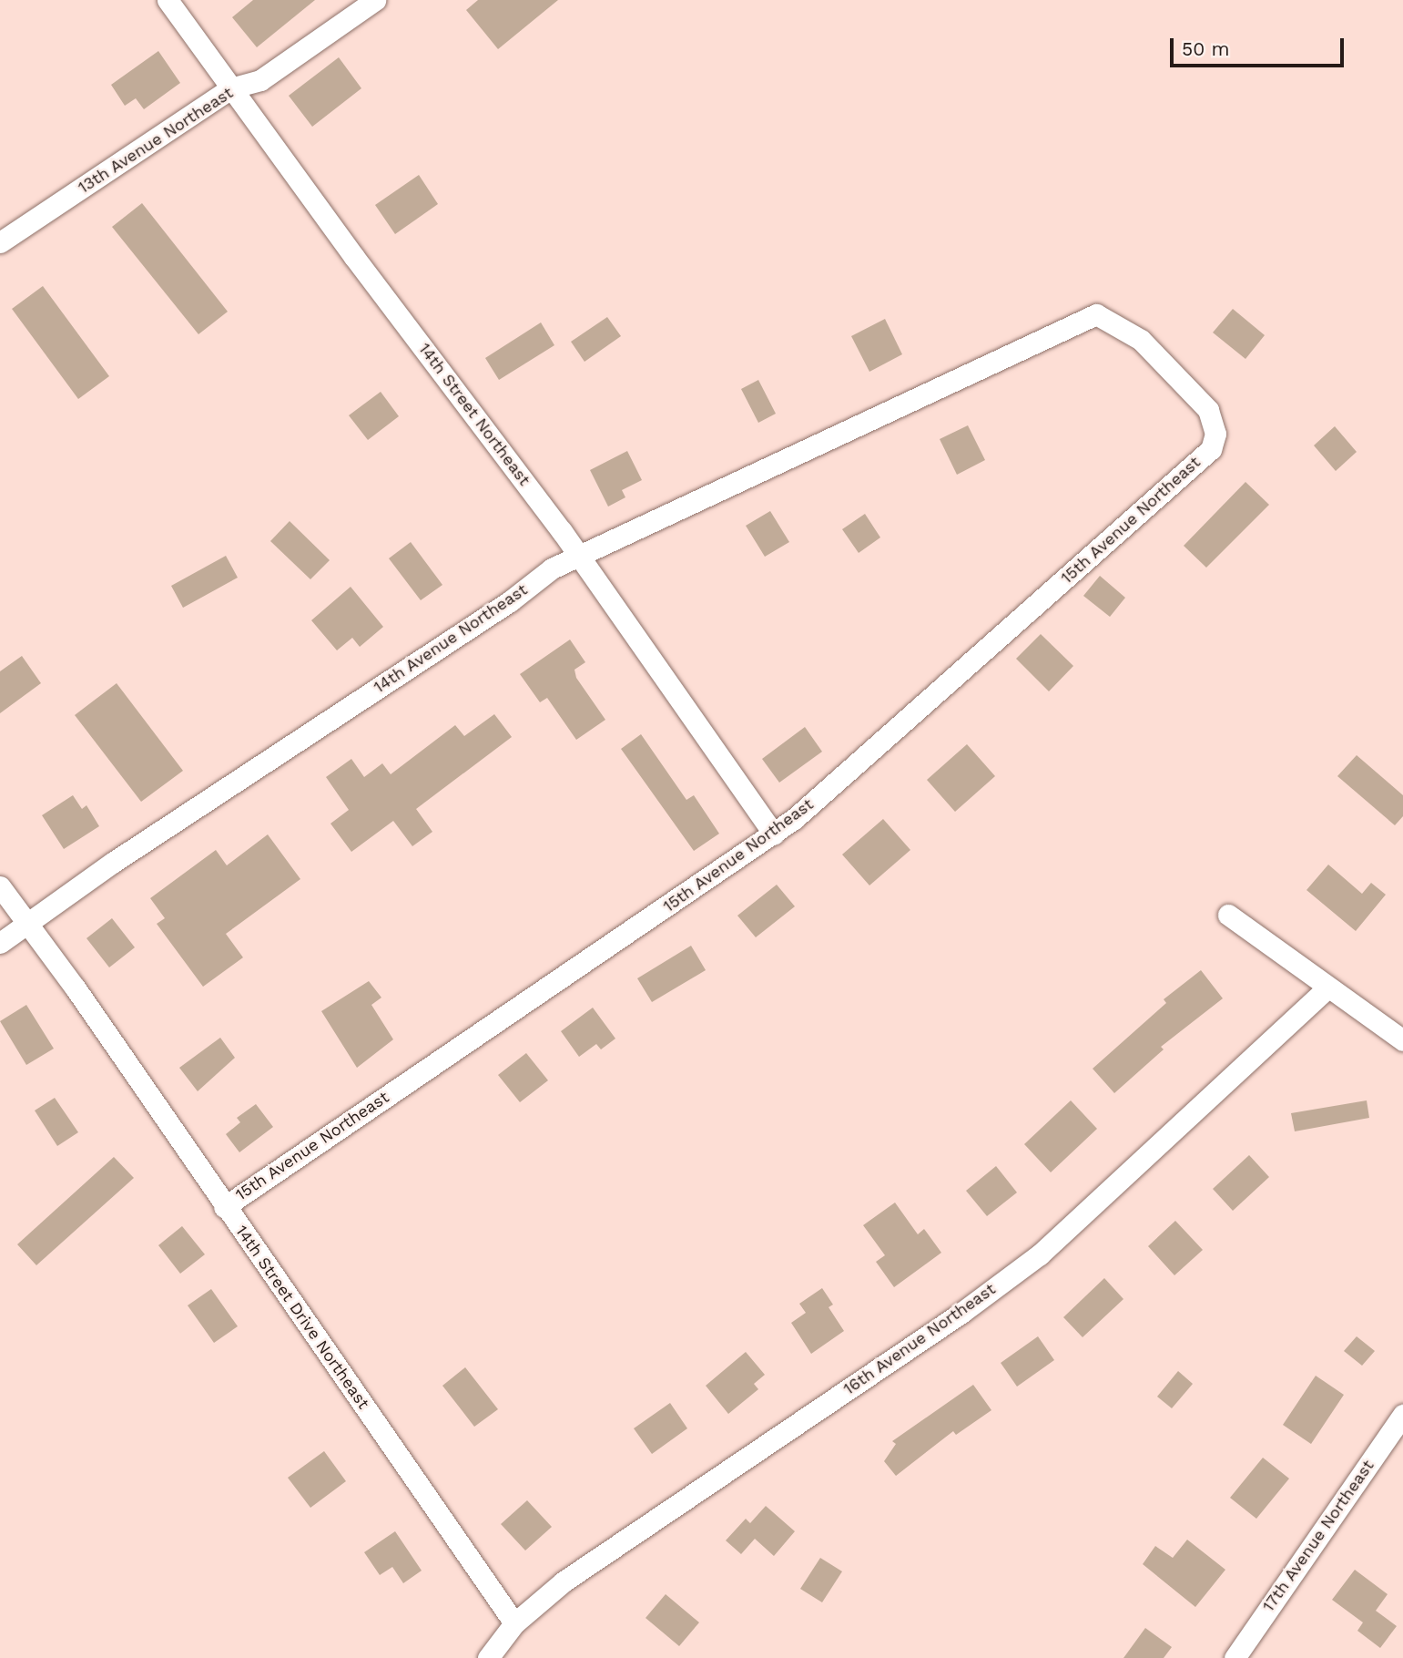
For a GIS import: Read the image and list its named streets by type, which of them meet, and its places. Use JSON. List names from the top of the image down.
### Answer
{
  "streets": {
    "street": [
      "13th Avenue Northeast",
      "14th Street Northeast",
      "15th Avenue Northeast",
      "14th Avenue Northeast",
      "14th Street Drive Northeast",
      "16th Avenue Northeast",
      "17th Avenue Northeast"
    ]
  },
  "crossings": [
    ["13th Avenue Northeast", "14th Street Northeast"],
    ["14th Street Northeast", "15th Avenue Northeast"],
    ["14th Street Northeast", "14th Avenue Northeast"],
    ["15th Avenue Northeast", "14th Avenue Northeast"],
    ["15th Avenue Northeast", "14th Street Drive Northeast"],
    ["14th Avenue Northeast", "14th Street Drive Northeast"],
    ["14th Street Drive Northeast", "16th Avenue Northeast"]
  ],
  "scale_bar": "50 m"
}
